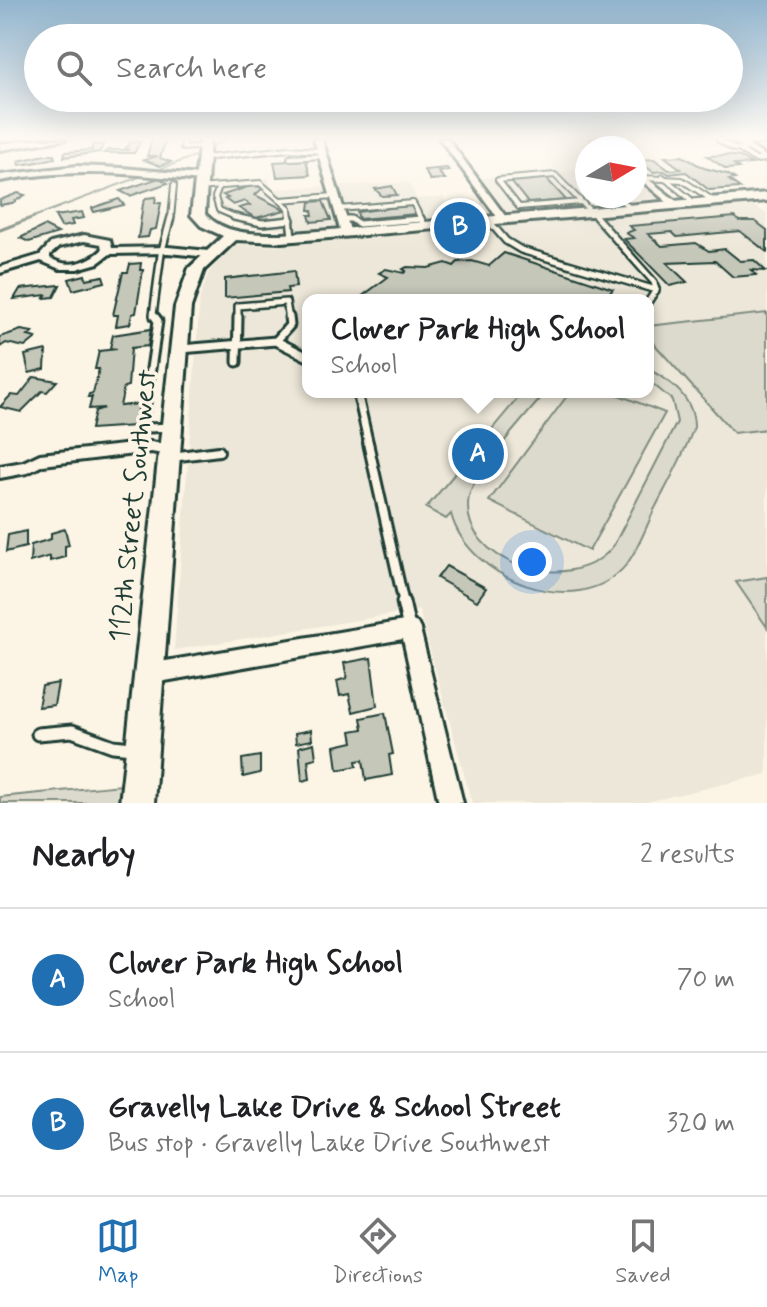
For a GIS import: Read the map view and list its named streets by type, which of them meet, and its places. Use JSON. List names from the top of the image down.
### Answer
{
  "streets": {
    "main road": ["112th Street Southwest"]
  },
  "north": "right",
  "page": {
    "search": "Search here",
    "pins": ["B", "A"],
    "popup": ["Clover Park High School", "School"],
    "heading": ["Nearby", "2 results"],
    "list": [
      {
        "mark": "A",
        "name": "Clover Park High School",
        "note": "School",
        "value": "70 m"
      },
      {
        "mark": "B",
        "name": "Gravelly Lake Drive & School Street",
        "note": "Bus stop · Gravelly Lake Drive Southwest",
        "value": "320 m"
      }
    ],
    "nav": ["Map", "Directions", "Saved"]
  }
}
